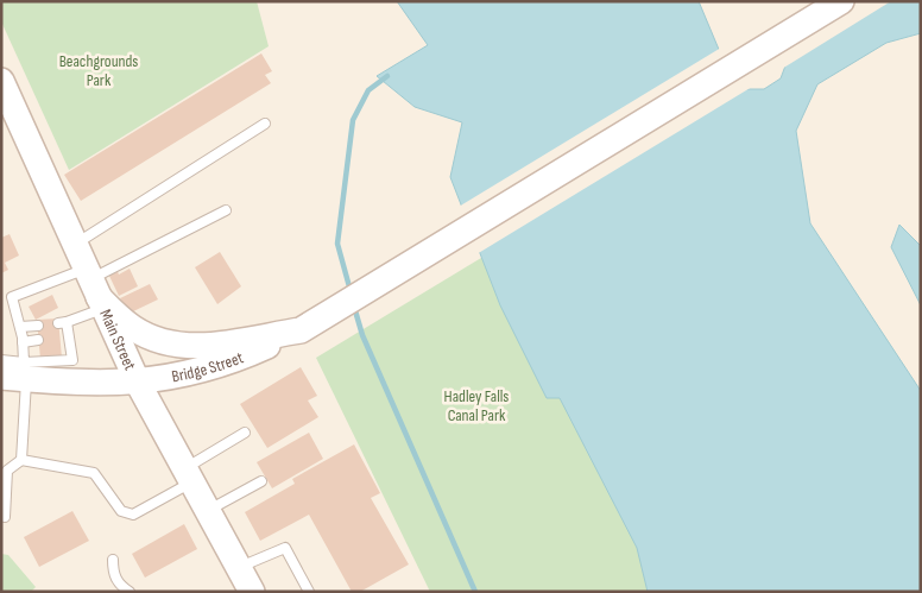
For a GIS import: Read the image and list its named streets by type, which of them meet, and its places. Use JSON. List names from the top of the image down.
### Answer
{
  "streets": {
    "main road": ["Main Street", "Bridge Street"]
  },
  "crossings": [
    ["Main Street", "Bridge Street"]
  ],
  "parks": ["Beachgrounds Park", "Hadley Falls Canal Park"]
}
